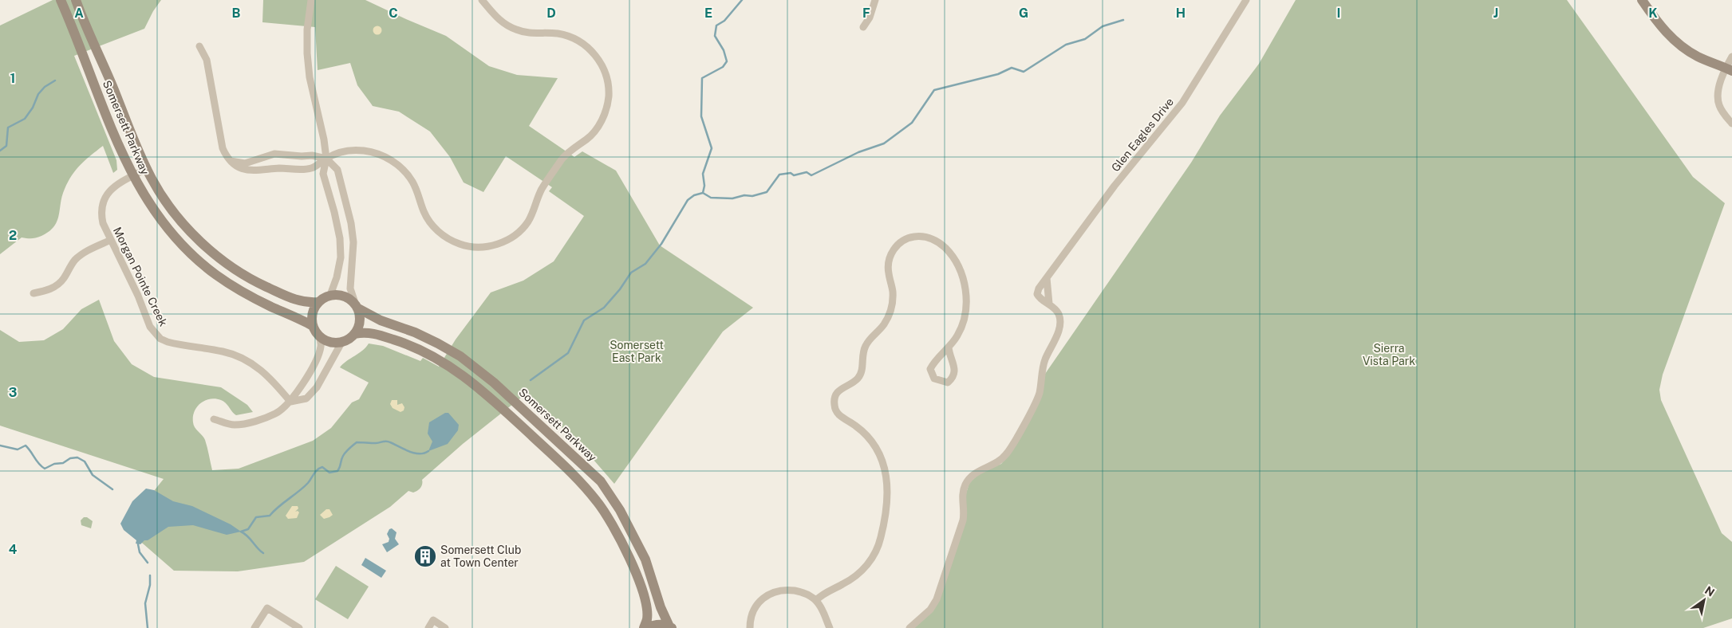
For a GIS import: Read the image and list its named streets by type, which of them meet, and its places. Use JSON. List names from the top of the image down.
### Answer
{
  "streets": {
    "main road": ["Somersett Parkway"],
    "street": ["Glen Eagles Drive", "Morgan Pointe Creek"]
  },
  "crossings": [
    ["Somersett Parkway", "Morgan Pointe Creek"]
  ],
  "parks": ["Somersett East Park", "Sierra Vista Park"],
  "places": {
    "building": ["Somersett Club at Town Center"]
  },
  "north": "top right",
  "grid": {
    "columns": [
      "A",
      "B",
      "C",
      "D",
      "E",
      "F",
      "G",
      "H",
      "I",
      "J",
      "K"
    ],
    "rows": [
      "1",
      "2",
      "3",
      "4"
    ]
  }
}
